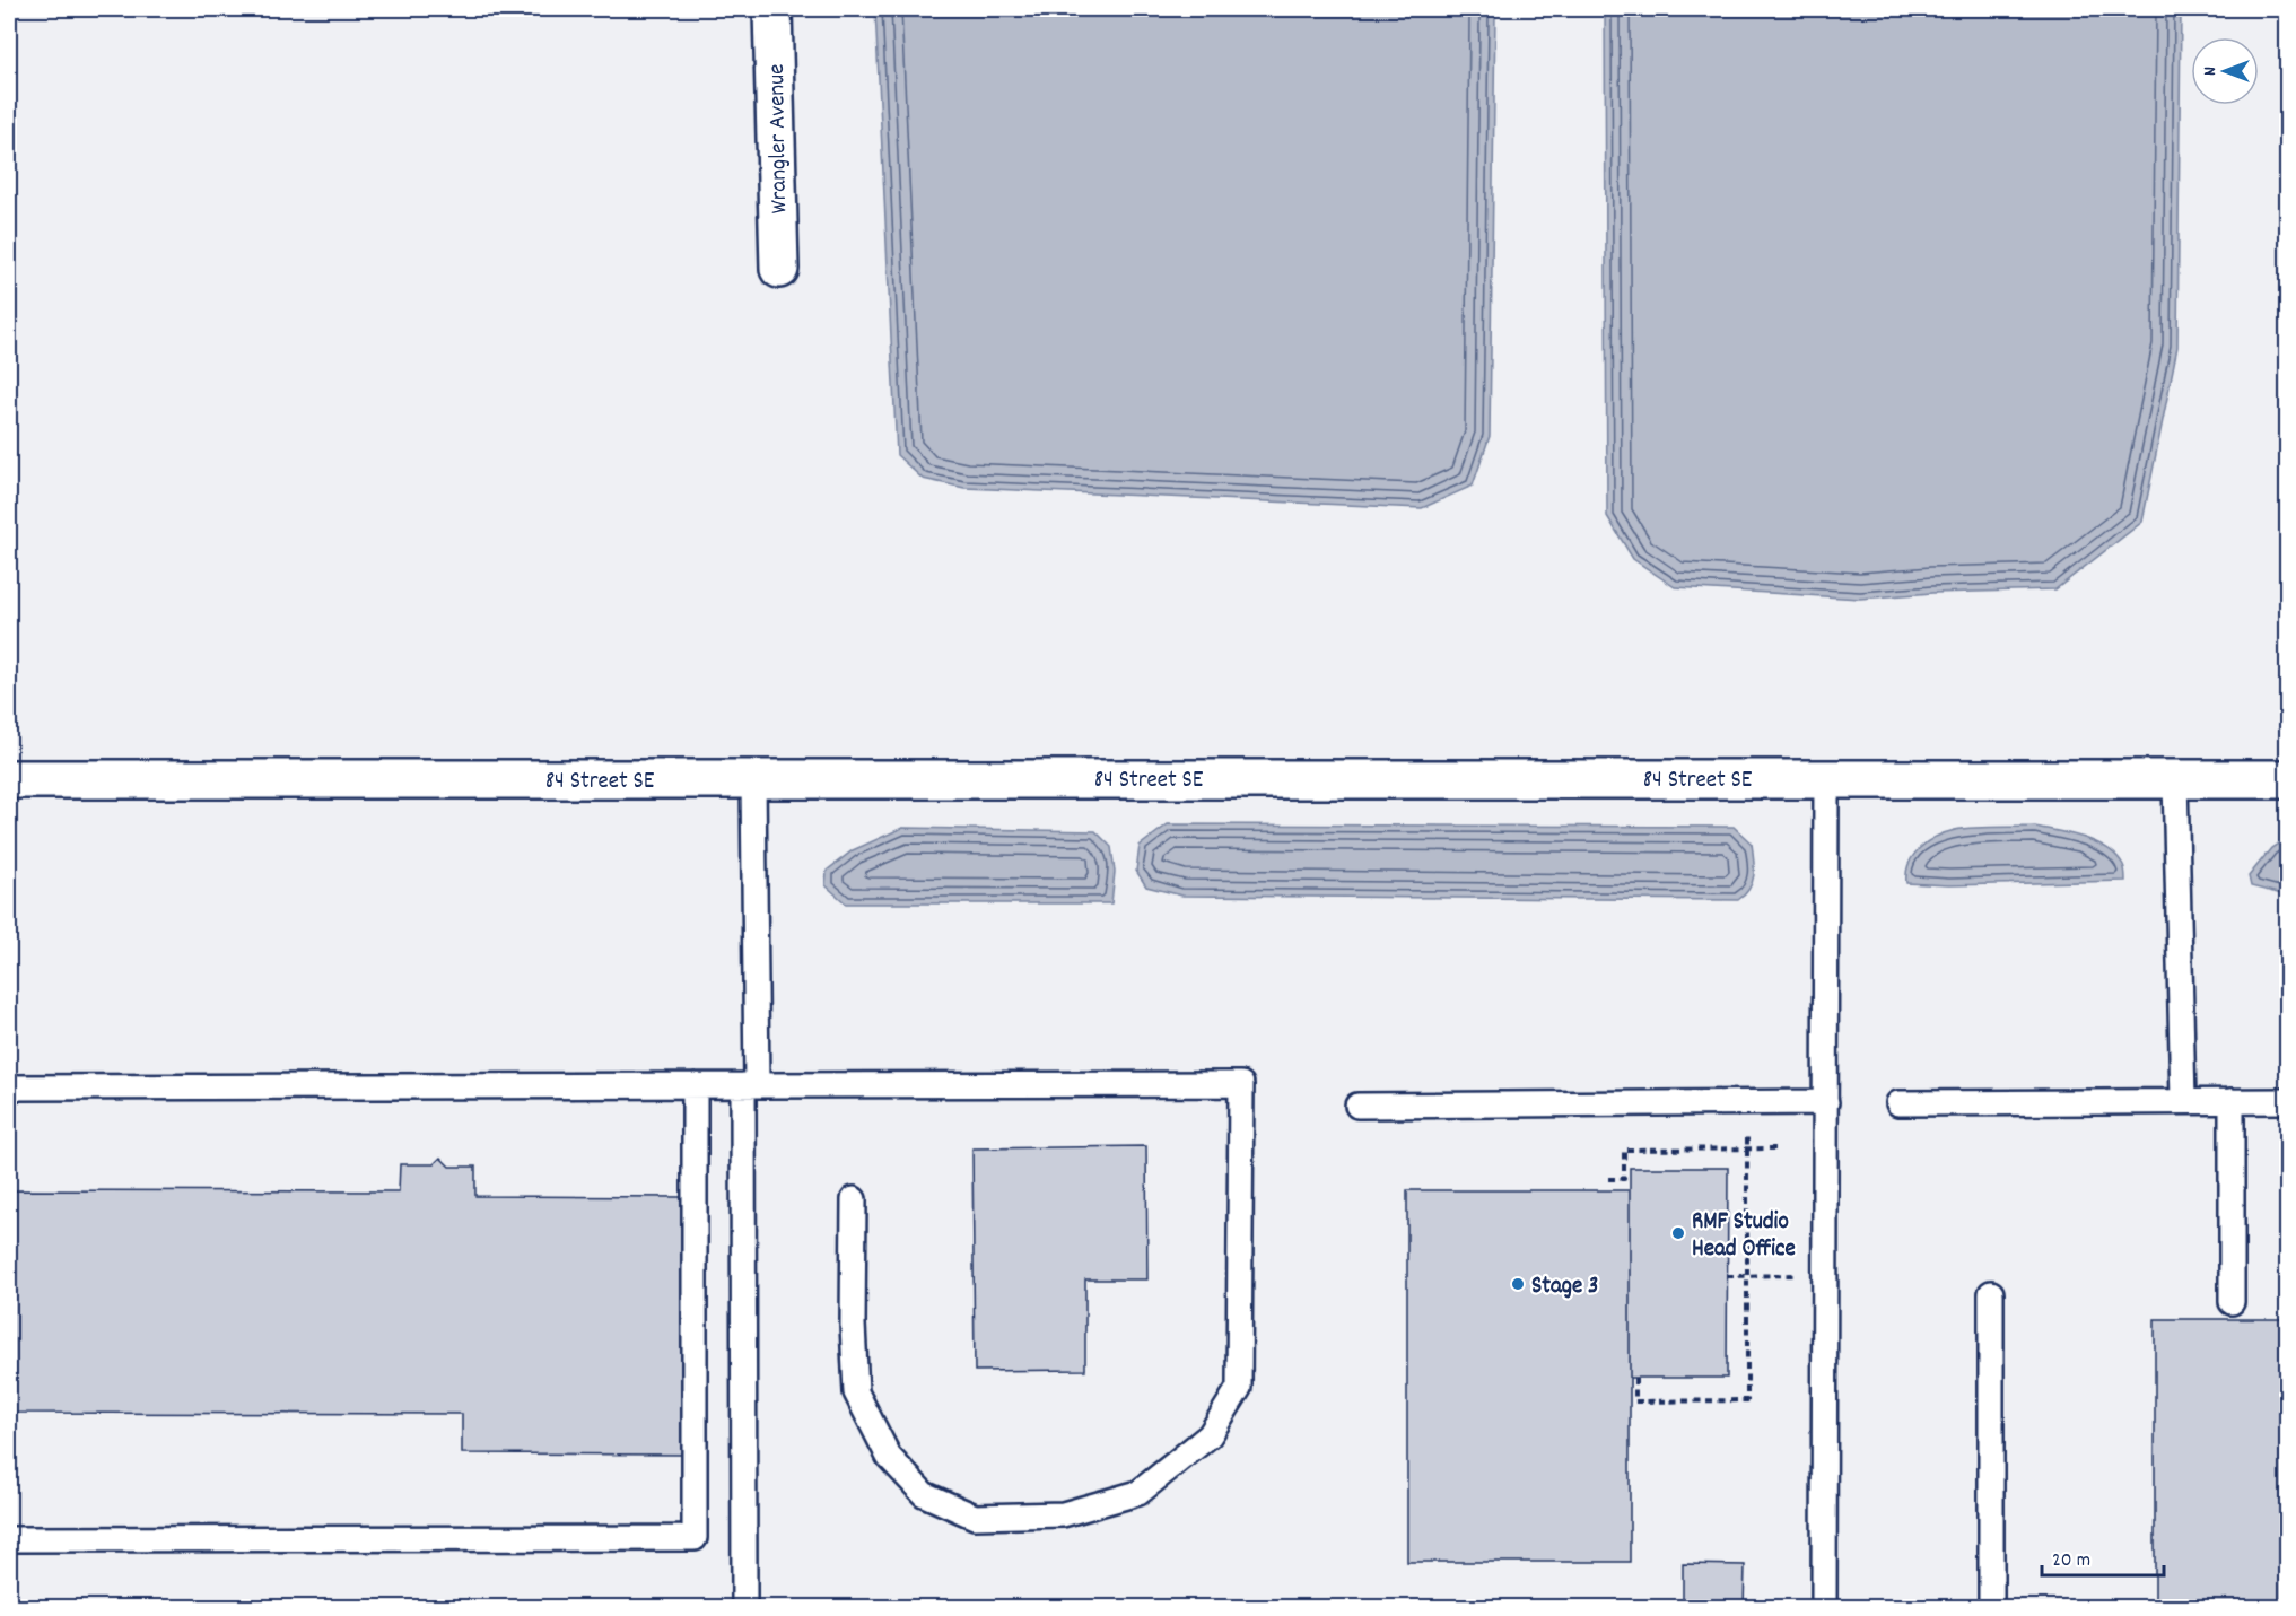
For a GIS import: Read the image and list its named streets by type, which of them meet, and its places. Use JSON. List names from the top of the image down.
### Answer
{
  "streets": {
    "street": ["Wrangler Avenue", "84 Street SE"]
  },
  "places": ["RMF Studio Head Office", "Stage 3"],
  "scale_bar": "20 m",
  "north": "left"
}
